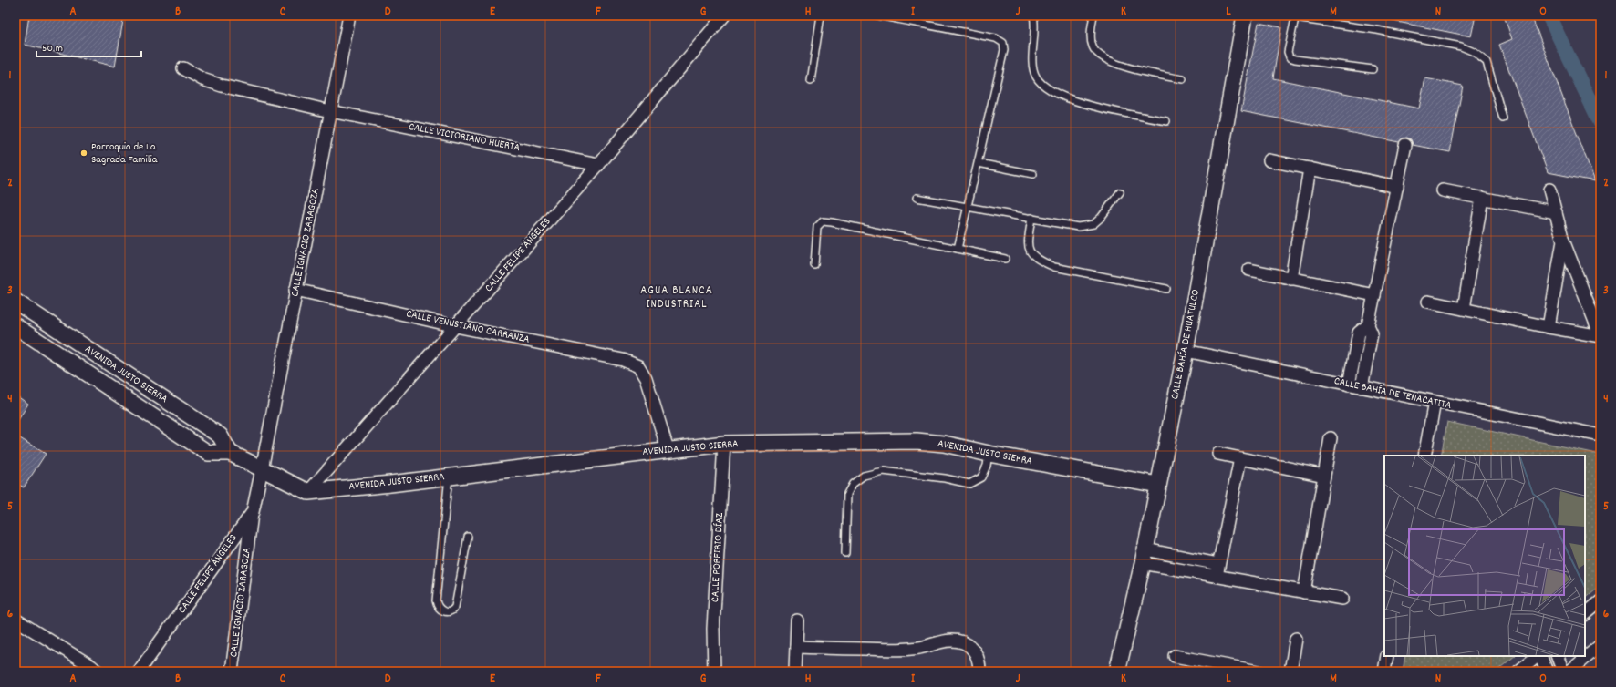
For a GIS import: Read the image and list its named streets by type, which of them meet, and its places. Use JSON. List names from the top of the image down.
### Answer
{
  "streets": {
    "street": [
      "CALLE VICTORIANO HUERTA",
      "CALLE IGNACIO ZARAGOZA",
      "CALLE FELIPE ÁNGELES",
      "CALLE VENUSTIANO CARRANZA",
      "CALLE BAHÍA DE HUATULCO",
      "AVENIDA JUSTO SIERRA",
      "CALLE BAHÍA DE TENACATITA",
      "CALLE PORFIRIO DÍAZ"
    ]
  },
  "crossings": [
    ["CALLE VICTORIANO HUERTA", "CALLE IGNACIO ZARAGOZA"],
    ["CALLE VICTORIANO HUERTA", "CALLE FELIPE ÁNGELES"],
    ["CALLE IGNACIO ZARAGOZA", "CALLE FELIPE ÁNGELES"],
    ["CALLE IGNACIO ZARAGOZA", "CALLE VENUSTIANO CARRANZA"],
    ["CALLE IGNACIO ZARAGOZA", "AVENIDA JUSTO SIERRA"],
    ["CALLE FELIPE ÁNGELES", "CALLE VENUSTIANO CARRANZA"],
    ["CALLE FELIPE ÁNGELES", "AVENIDA JUSTO SIERRA"],
    ["CALLE VENUSTIANO CARRANZA", "AVENIDA JUSTO SIERRA"],
    ["CALLE BAHÍA DE HUATULCO", "AVENIDA JUSTO SIERRA"],
    ["CALLE BAHÍA DE HUATULCO", "CALLE BAHÍA DE TENACATITA"],
    ["AVENIDA JUSTO SIERRA", "CALLE PORFIRIO DÍAZ"]
  ],
  "districts": ["AGUA BLANCA INDUSTRIAL"],
  "places": ["Parroquia de La Sagrada Familia"],
  "scale_bar": "50 m",
  "grid": {
    "columns": [
      "A",
      "B",
      "C",
      "D",
      "E",
      "F",
      "G",
      "H",
      "I",
      "J",
      "K",
      "L",
      "M",
      "N",
      "O"
    ],
    "rows": [
      "1",
      "2",
      "3",
      "4",
      "5",
      "6"
    ]
  }
}
